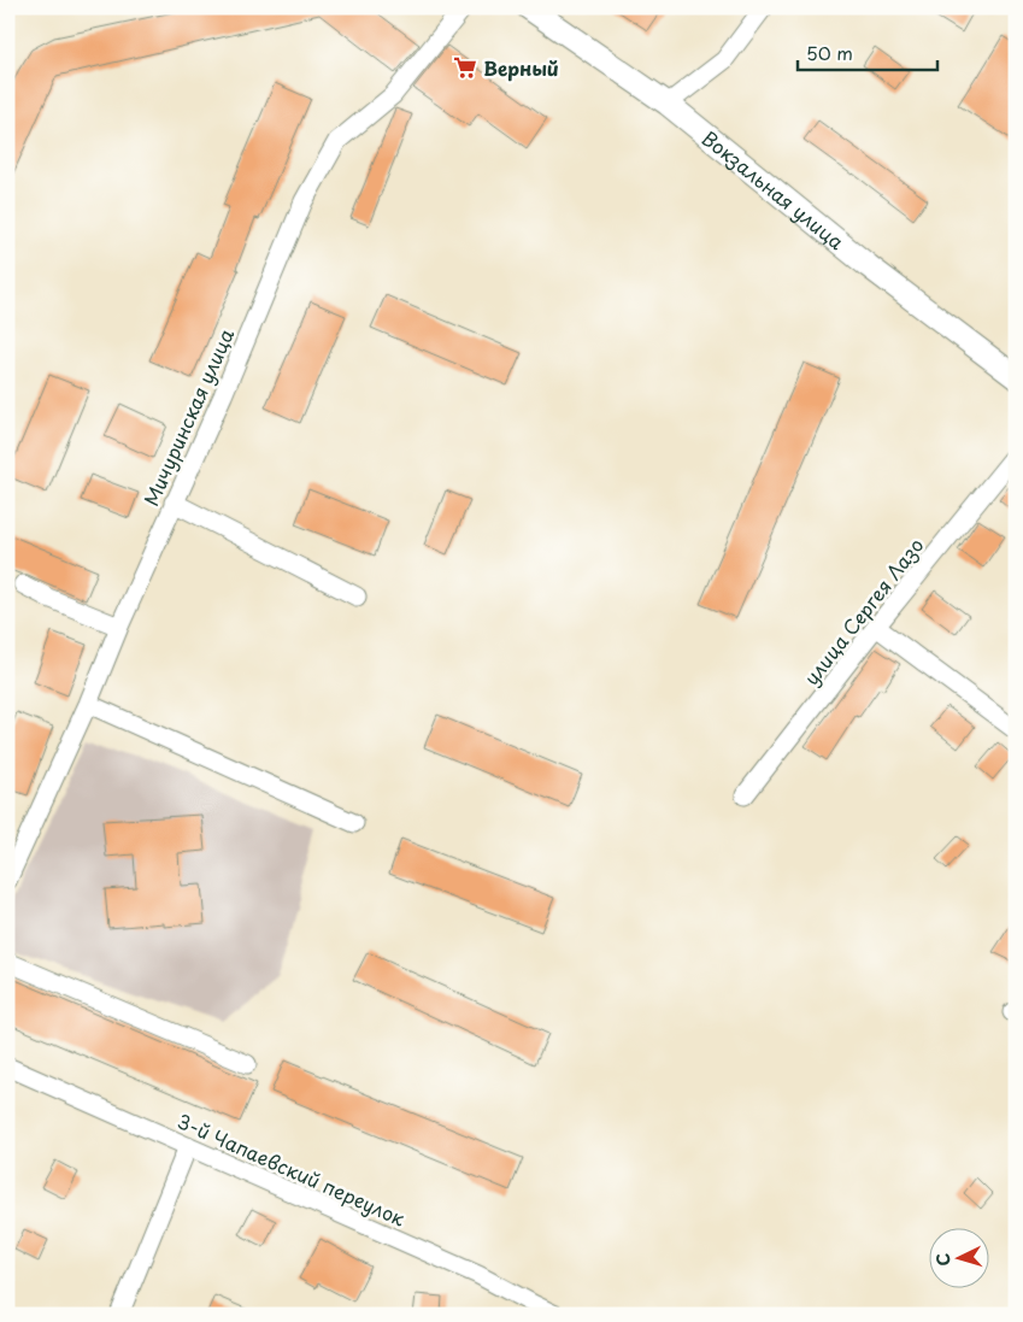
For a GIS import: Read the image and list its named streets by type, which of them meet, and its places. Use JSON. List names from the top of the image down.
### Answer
{
  "streets": {
    "main road": ["Вокзальная улица"],
    "street": ["Мичуринская улица", "улица Сергея Лазо", "3-й Чапаевский переулок"]
  },
  "places": {
    "supermarket": ["Верный"]
  },
  "scale_bar": "50 m",
  "north": "left"
}
